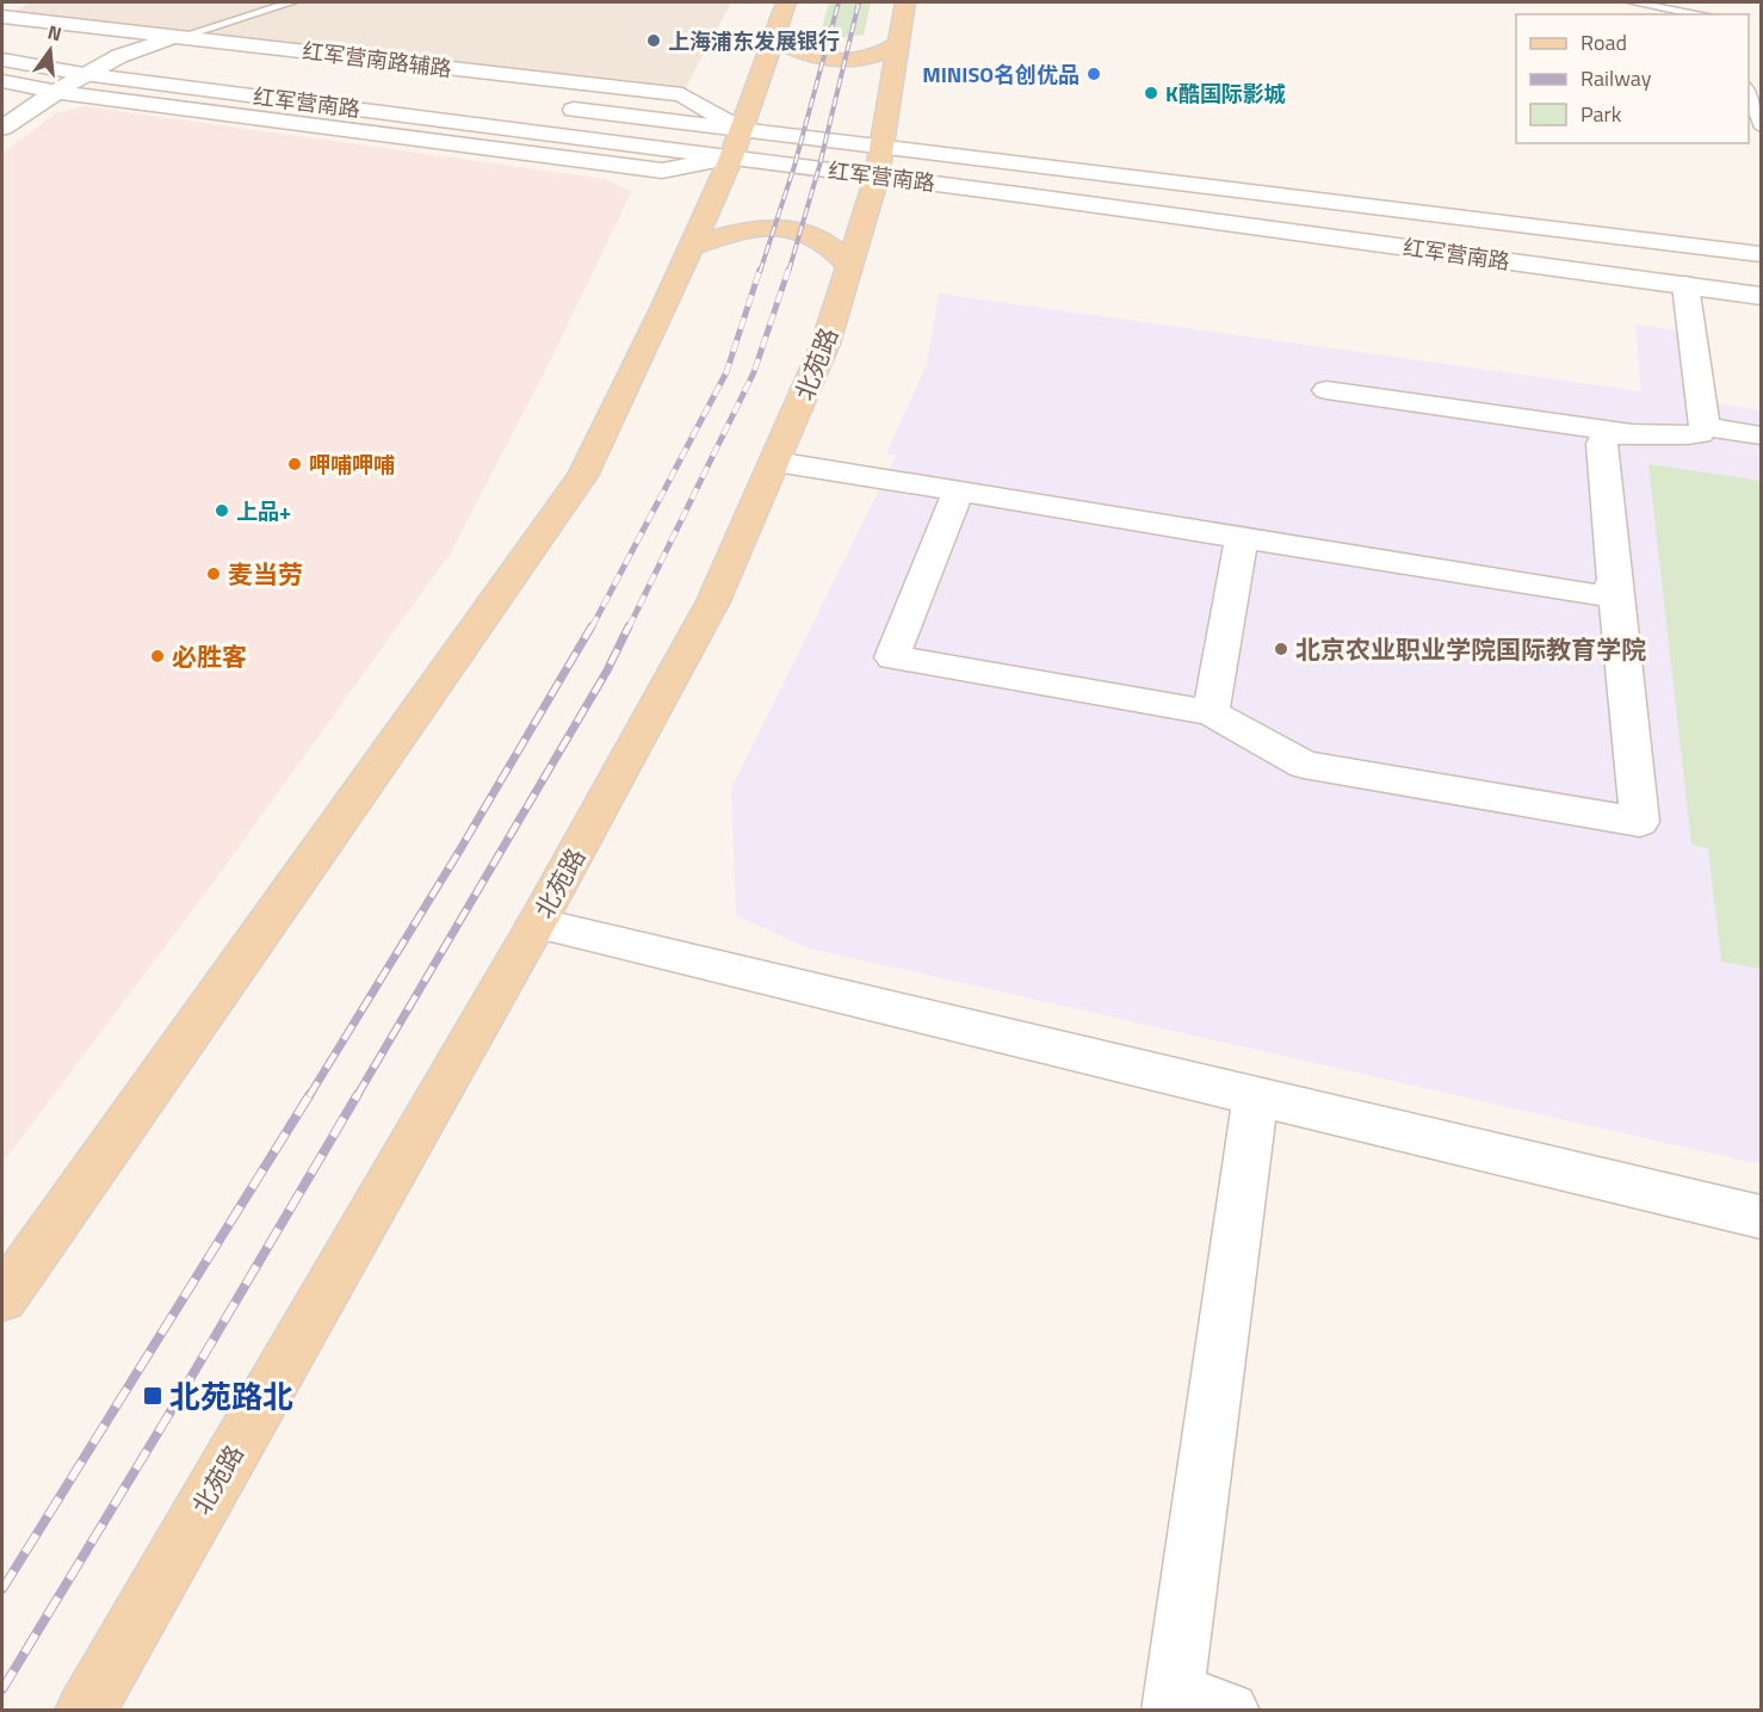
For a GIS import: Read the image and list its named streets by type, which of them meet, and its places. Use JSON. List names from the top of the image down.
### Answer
{
  "streets": {
    "main road": ["北苑路"],
    "street": ["红军营南路辅路", "红军营南路"]
  },
  "crossings": [
    ["红军营南路辅路", "红军营南路"],
    ["红军营南路", "北苑路"]
  ],
  "places": {
    "other": [
      "上海浦东发展银行",
      "MINISO名创优品",
      "K酷国际影城",
      "呷哺呷哺",
      "上品+",
      "麦当劳",
      "北京农业职业学院国际教育学院",
      "必胜客"
    ],
    "transit": ["北苑路北"]
  },
  "legend": ["Road", "Railway", "Park"],
  "north": "top"
}
